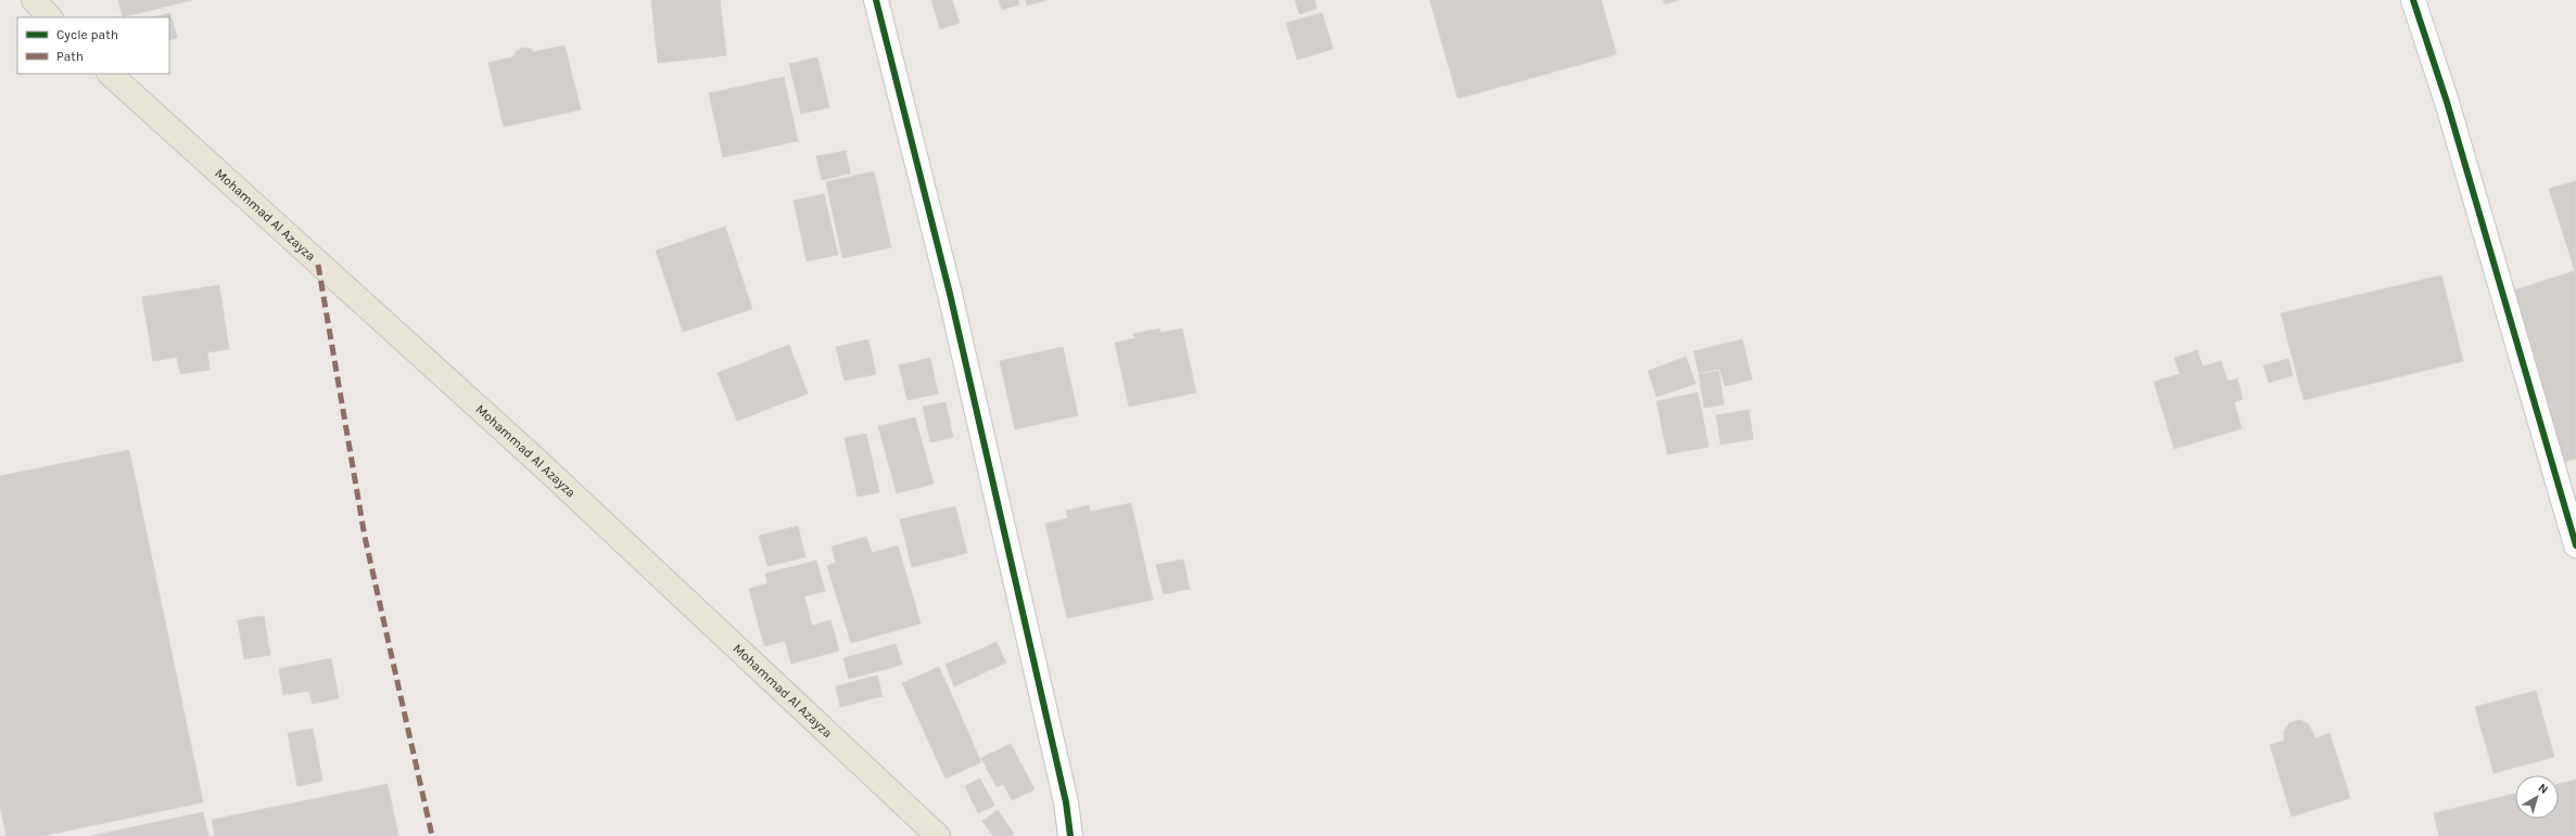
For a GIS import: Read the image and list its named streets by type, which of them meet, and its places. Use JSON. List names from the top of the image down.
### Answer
{
  "streets": {
    "main road": ["Mohammad Al Azayza"]
  },
  "legend": ["Cycle path", "Path"],
  "north": "top right"
}
